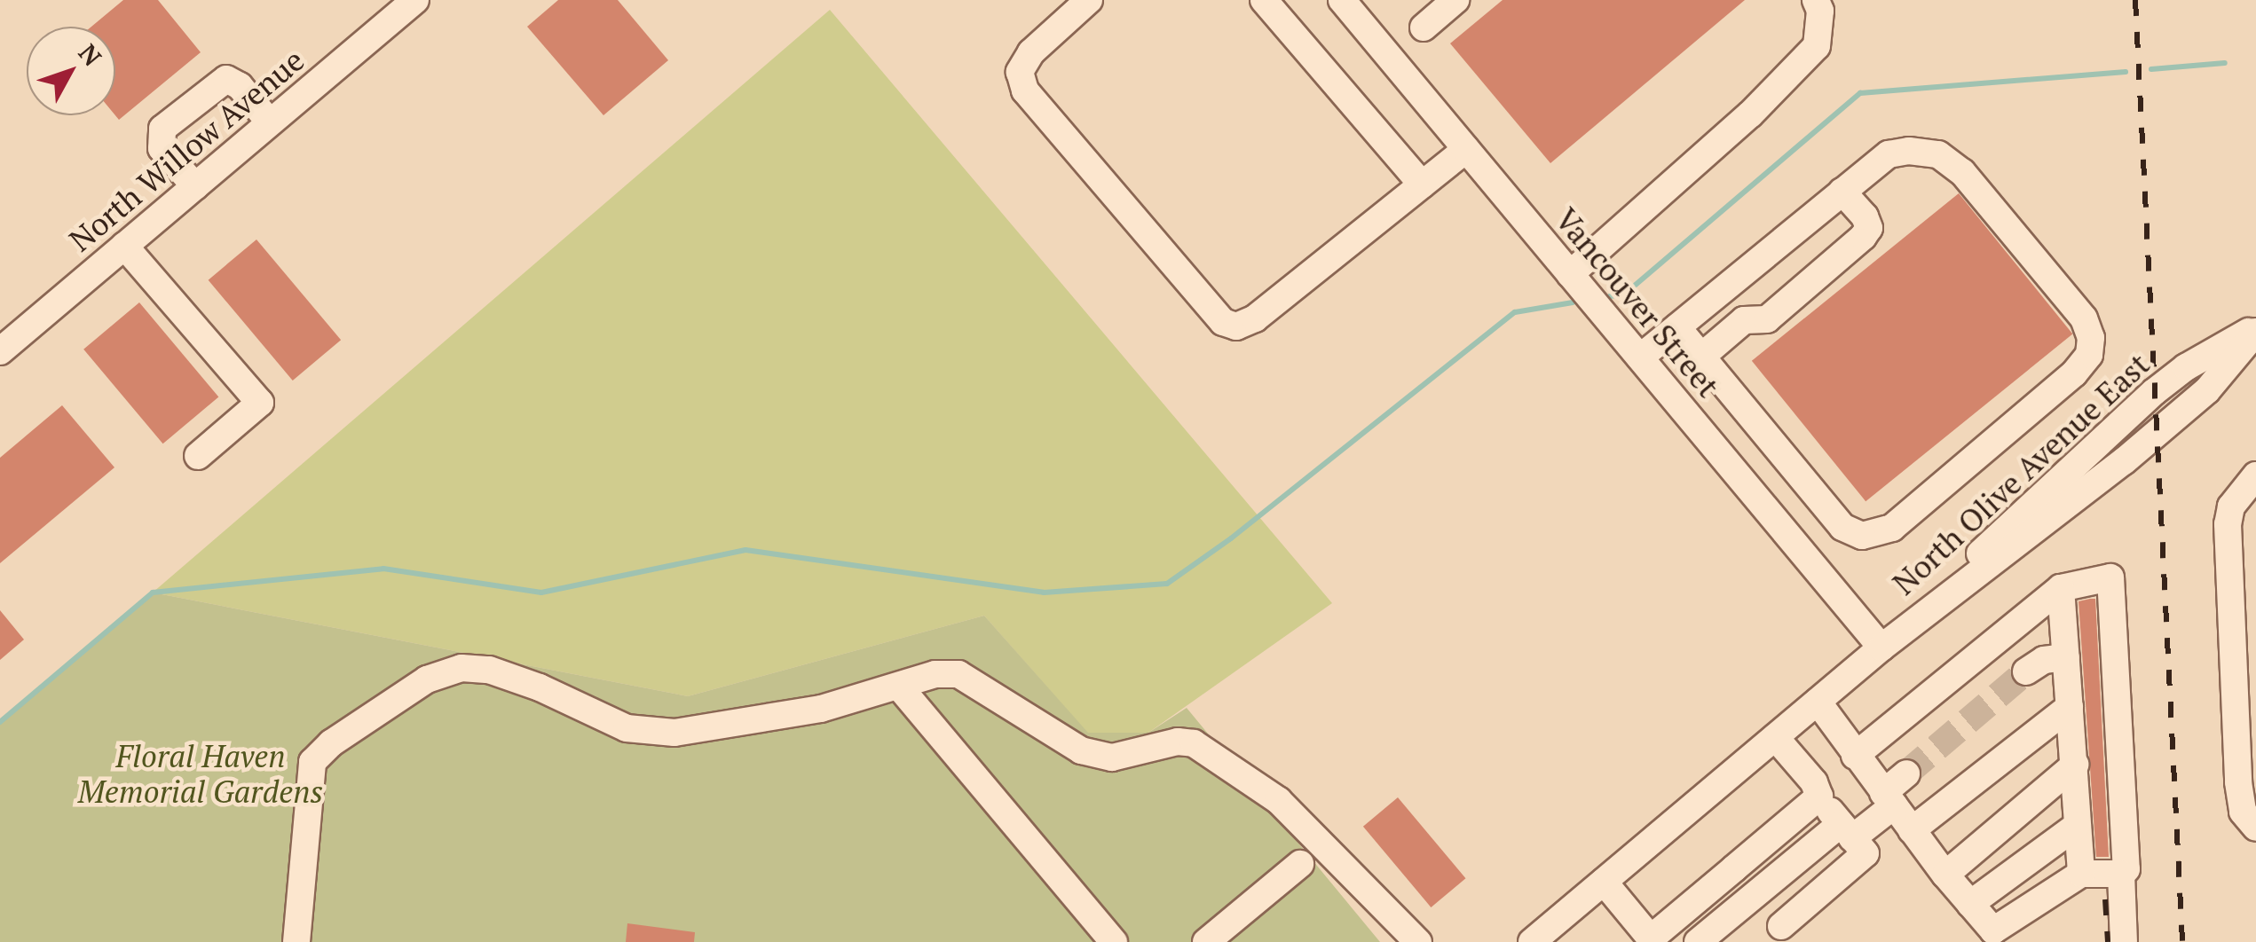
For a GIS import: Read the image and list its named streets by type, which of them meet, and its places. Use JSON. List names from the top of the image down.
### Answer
{
  "streets": {
    "street": ["North Willow Avenue", "Vancouver Street", "North Olive Avenue East"]
  },
  "crossings": [
    ["Vancouver Street", "North Olive Avenue East"]
  ],
  "parks": ["Floral Haven Memorial Gardens"],
  "north": "top right"
}
